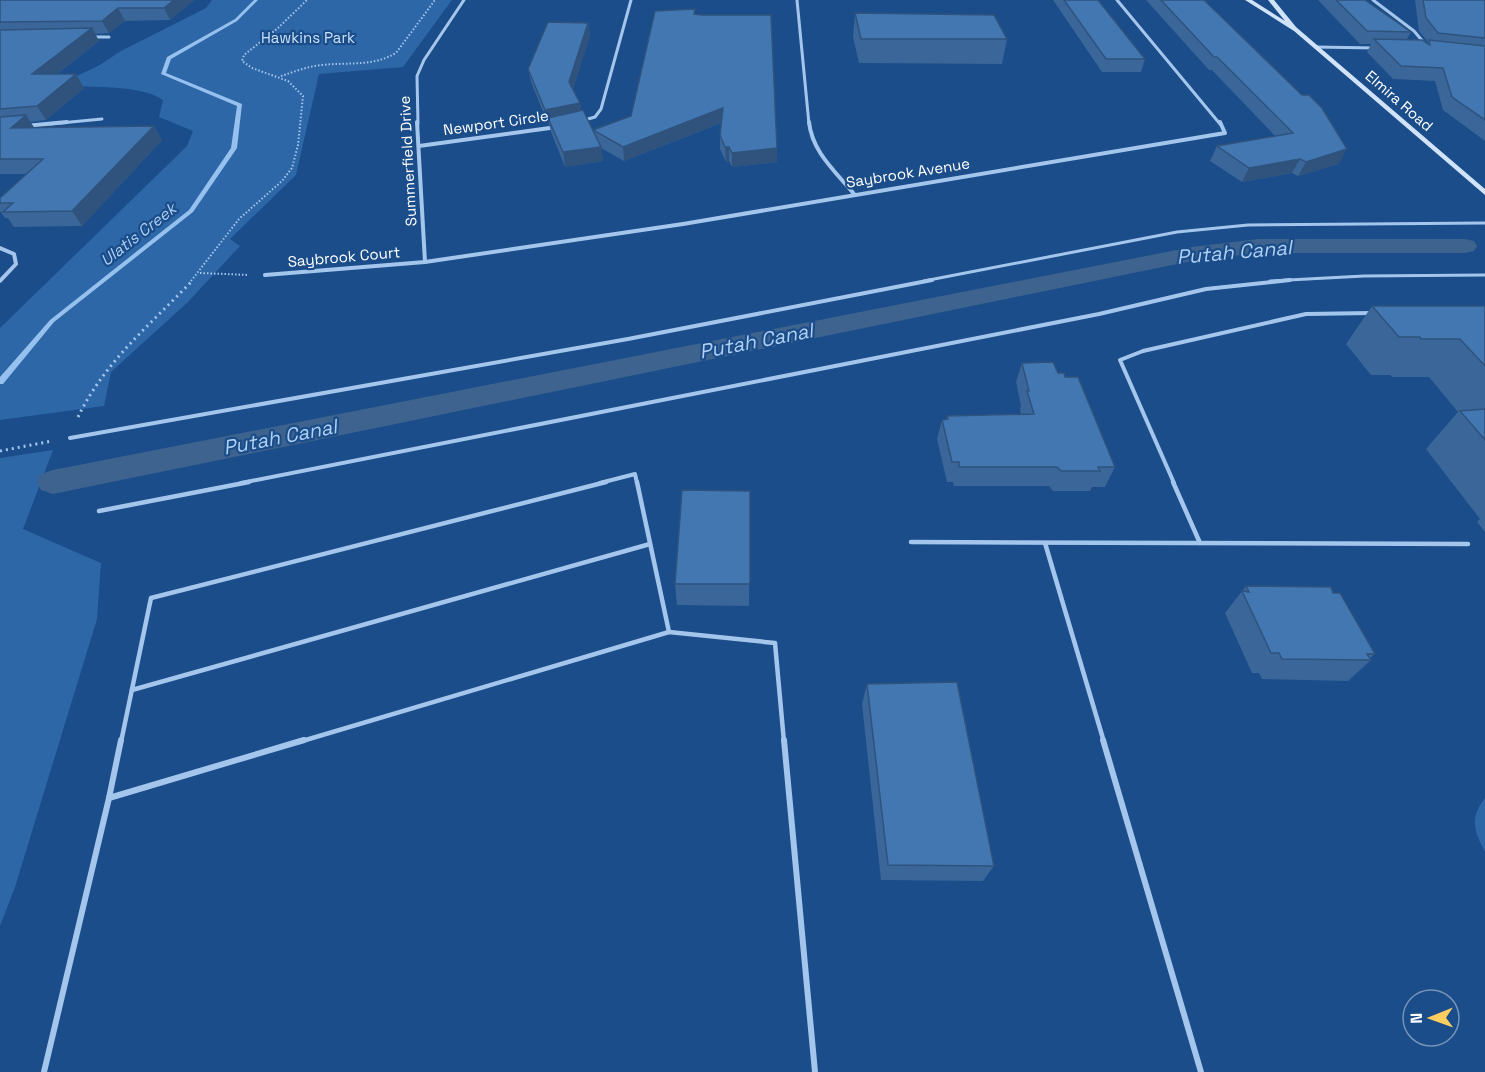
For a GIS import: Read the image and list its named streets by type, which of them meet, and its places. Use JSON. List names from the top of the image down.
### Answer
{
  "streets": {
    "main road": ["Elmira Road"],
    "street": [
      "Newport Circle",
      "Summerfield Drive",
      "Saybrook Avenue",
      "Saybrook Court"
    ]
  },
  "crossings": [
    ["Newport Circle", "Summerfield Drive"],
    ["Summerfield Drive", "Saybrook Avenue"],
    ["Summerfield Drive", "Saybrook Court"],
    ["Saybrook Avenue", "Saybrook Court"]
  ],
  "water": ["Ulatis Creek", "Putah Canal"],
  "parks": ["Hawkins Park"],
  "north": "left"
}
